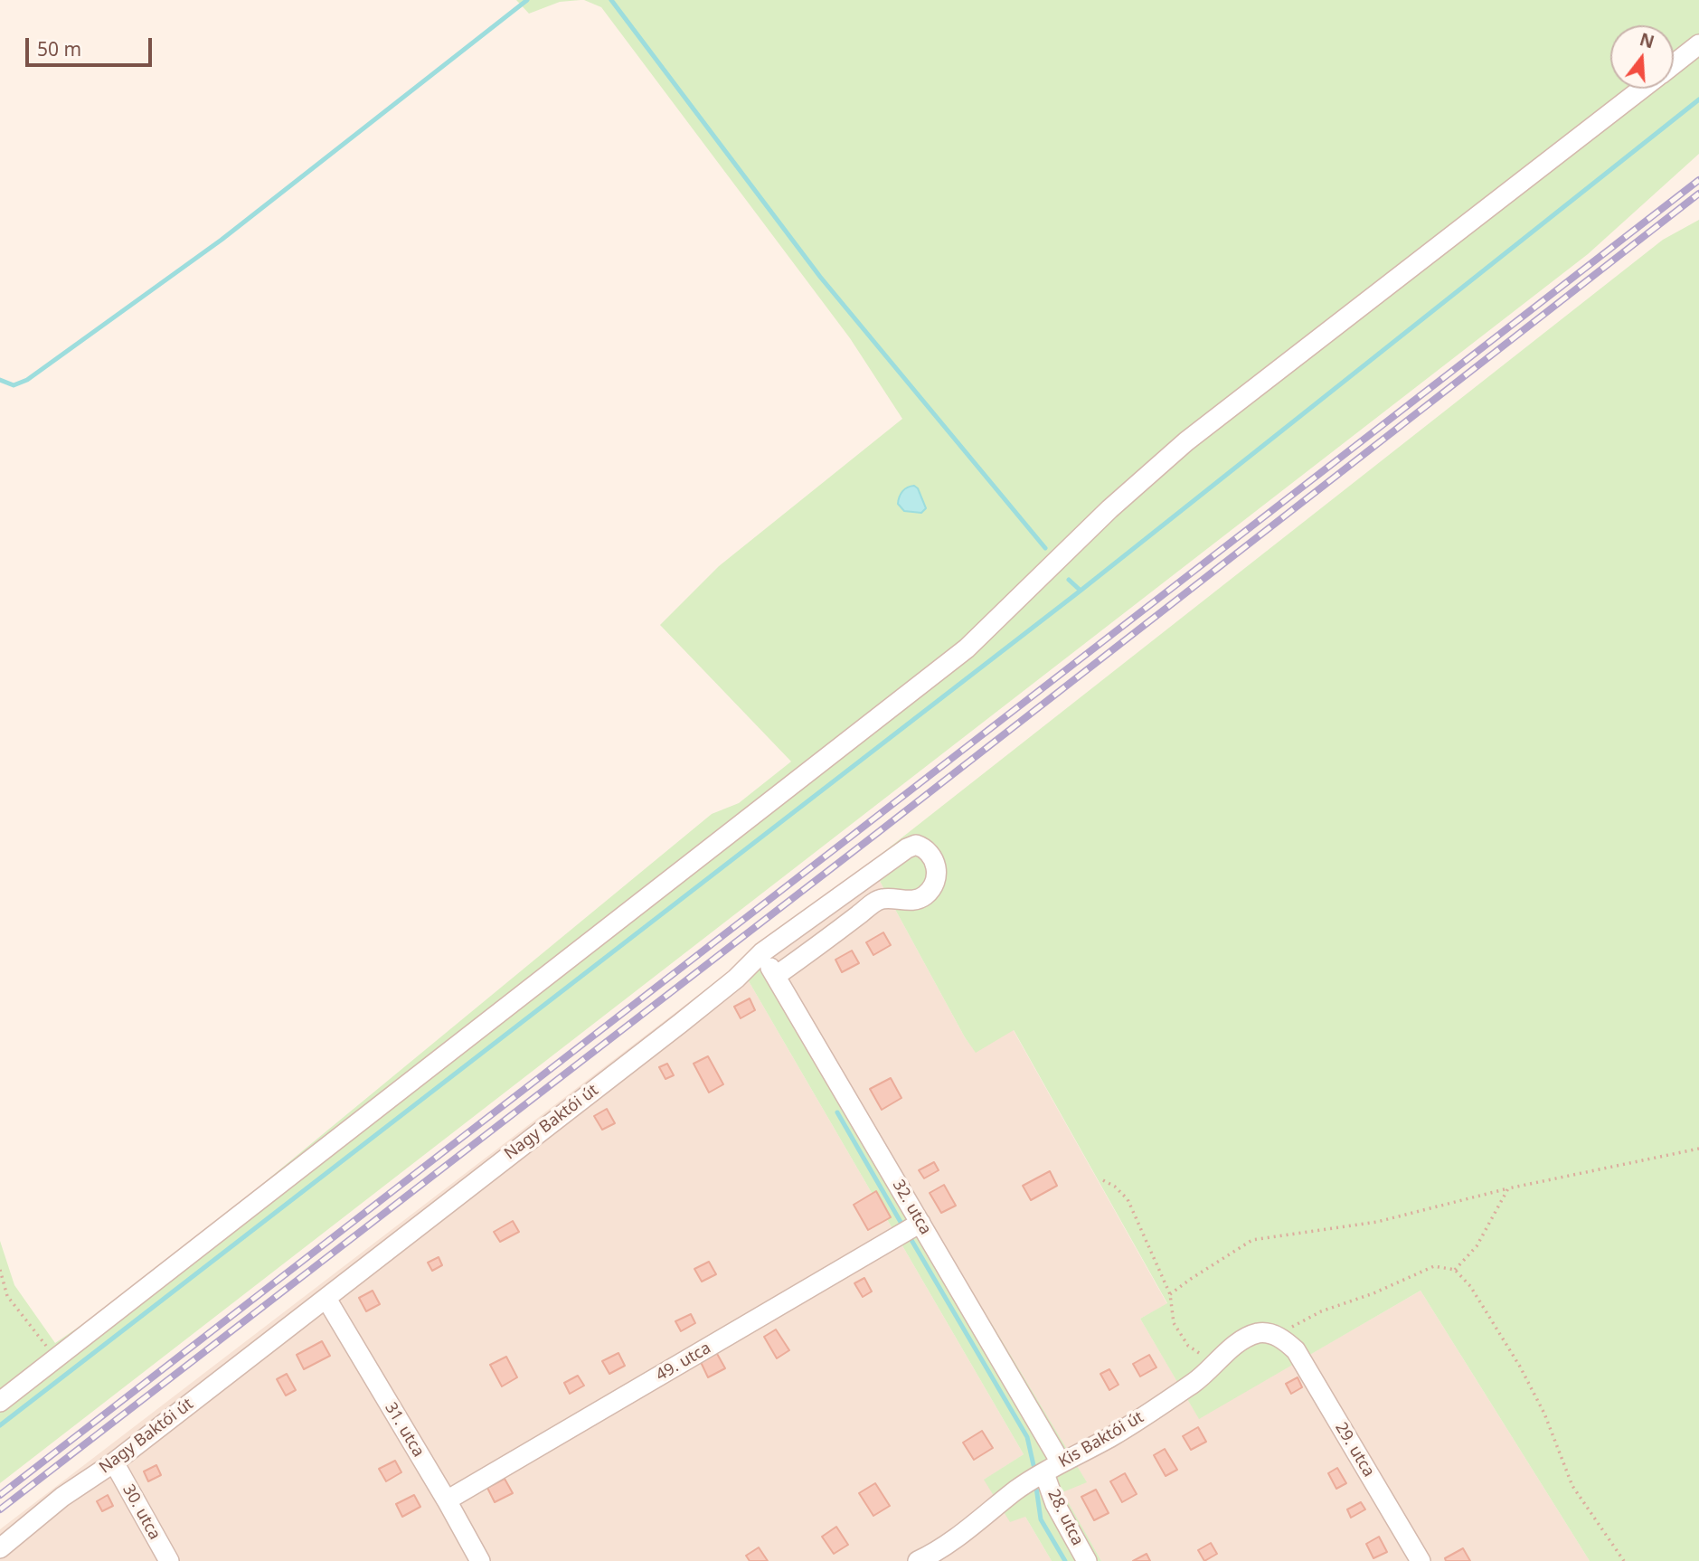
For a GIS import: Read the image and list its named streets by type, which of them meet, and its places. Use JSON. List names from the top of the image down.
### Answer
{
  "streets": {
    "street": [
      "Nagy Baktói út",
      "32. utca",
      "49. utca",
      "31. utca",
      "Kis Baktói út",
      "29. utca",
      "30. utca",
      "28. utca"
    ]
  },
  "crossings": [
    ["Nagy Baktói út", "32. utca"],
    ["Nagy Baktói út", "31. utca"],
    ["Nagy Baktói út", "30. utca"],
    ["32. utca", "49. utca"],
    ["32. utca", "Kis Baktói út"],
    ["32. utca", "28. utca"],
    ["49. utca", "31. utca"],
    ["Kis Baktói út", "29. utca"],
    ["Kis Baktói út", "28. utca"]
  ],
  "scale_bar": "50 m",
  "north": "top"
}
